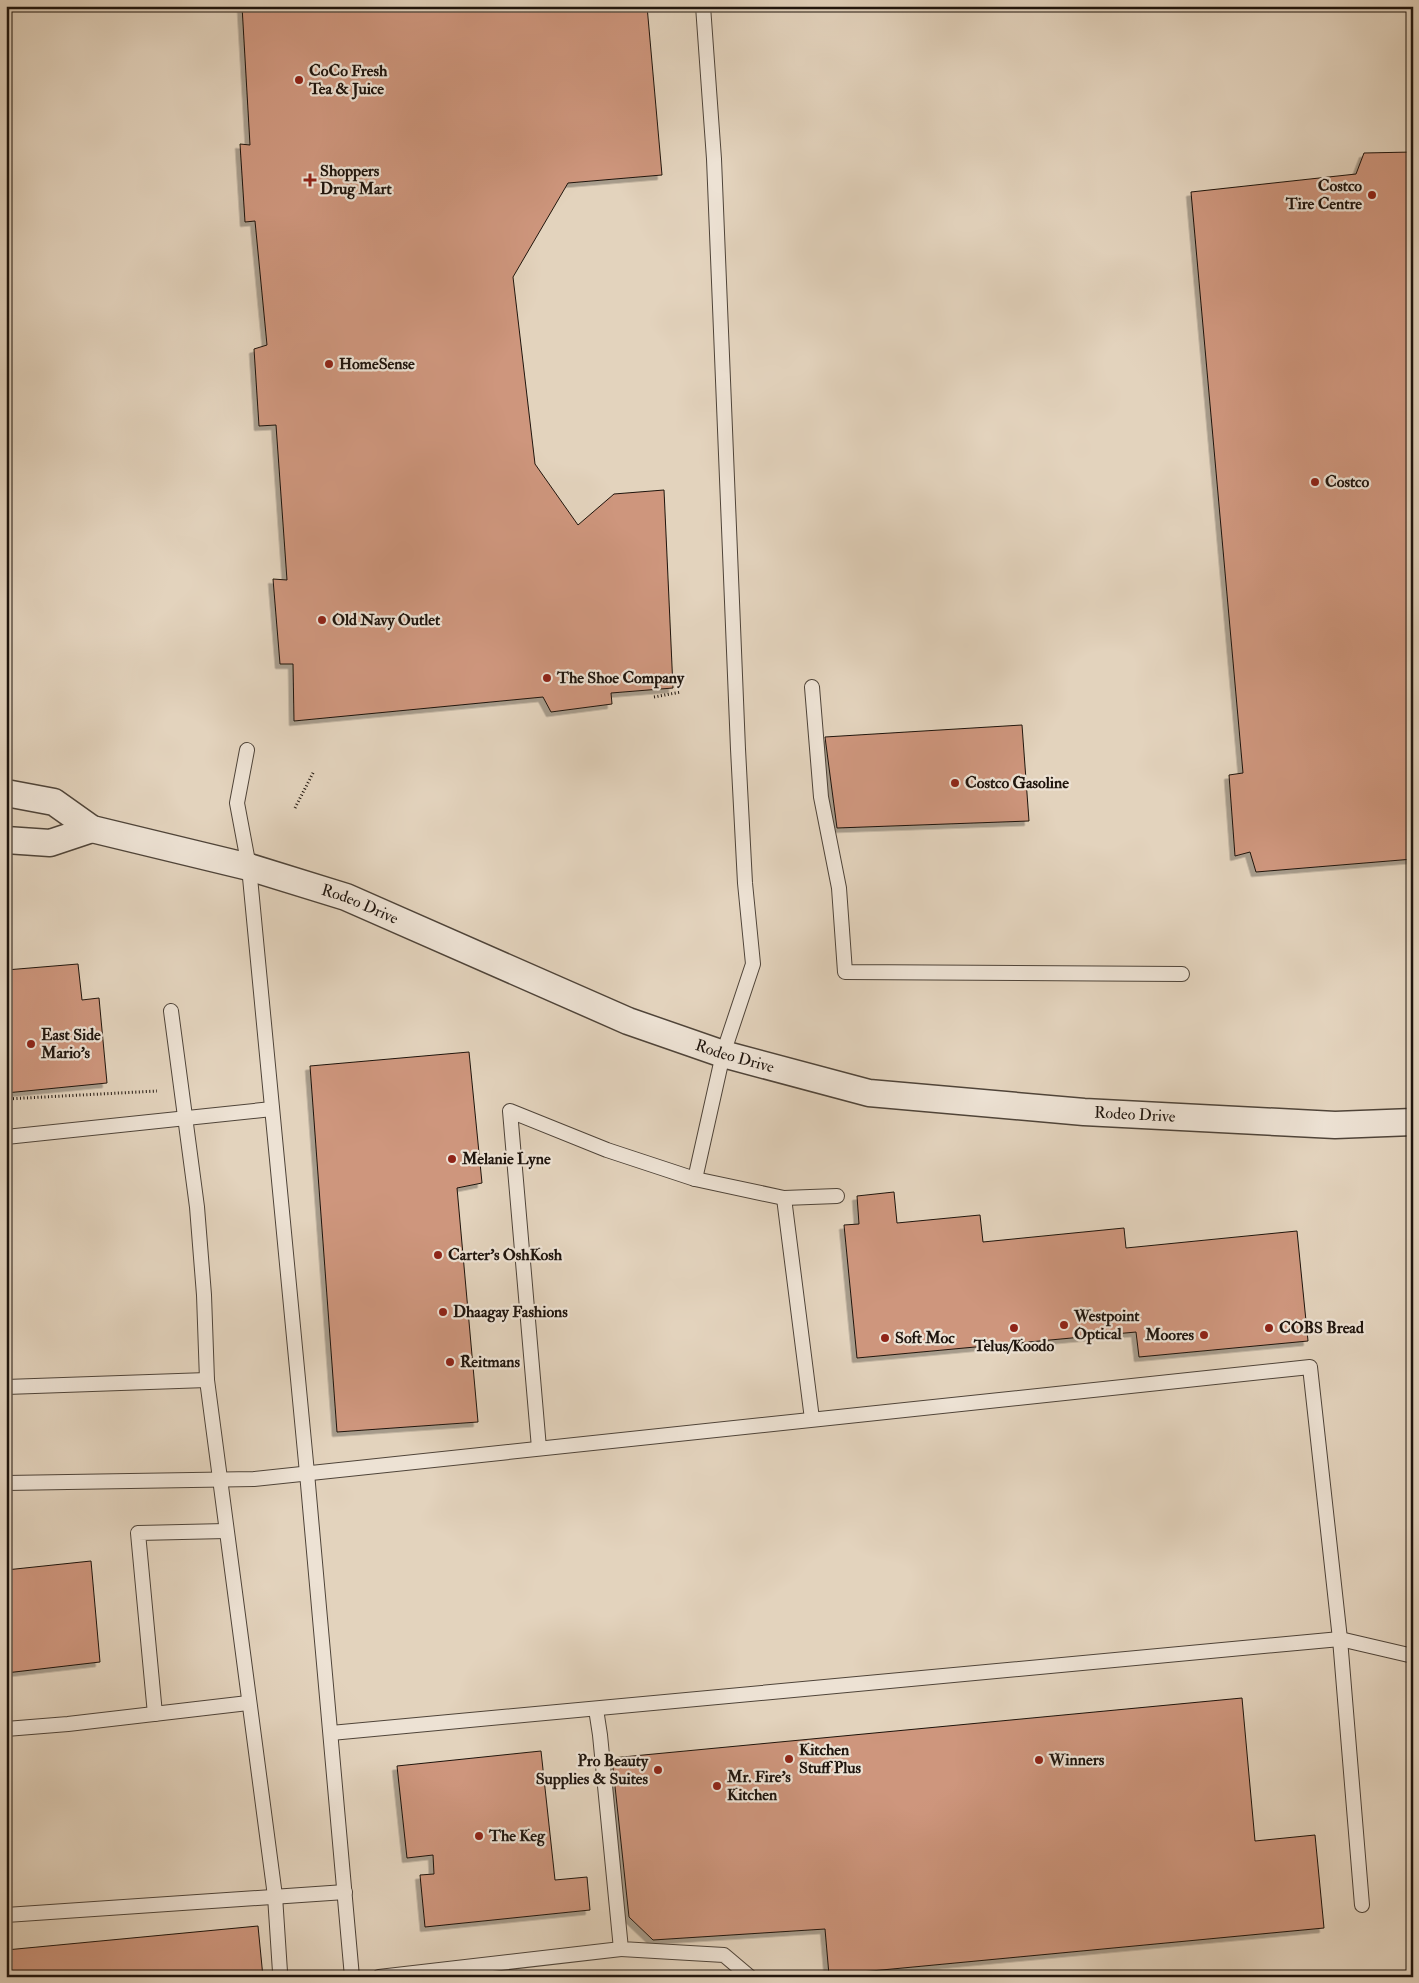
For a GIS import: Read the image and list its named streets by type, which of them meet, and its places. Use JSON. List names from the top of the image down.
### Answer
{
  "streets": {
    "street": ["Rodeo Drive"]
  },
  "places": {
    "other": [
      "CoCo Fresh Tea & Juice",
      "Costco Tire Centre",
      "HomeSense",
      "Costco",
      "Old Navy Outlet",
      "The Shoe Company",
      "Costco Gasoline",
      "East Side Mario's",
      "Melanie Lyne",
      "Carter's OshKosh",
      "Dhaagay Fashions",
      "Westpoint Optical",
      "Telus/Koodo",
      "COBS Bread",
      "Moores",
      "Soft Moc",
      "Reitmans",
      "Kitchen Stuff Plus",
      "Winners",
      "Pro Beauty Supplies & Suites",
      "Mr. Fire’s Kitchen",
      "The Keg"
    ],
    "health": ["Shoppers Drug Mart"]
  }
}
